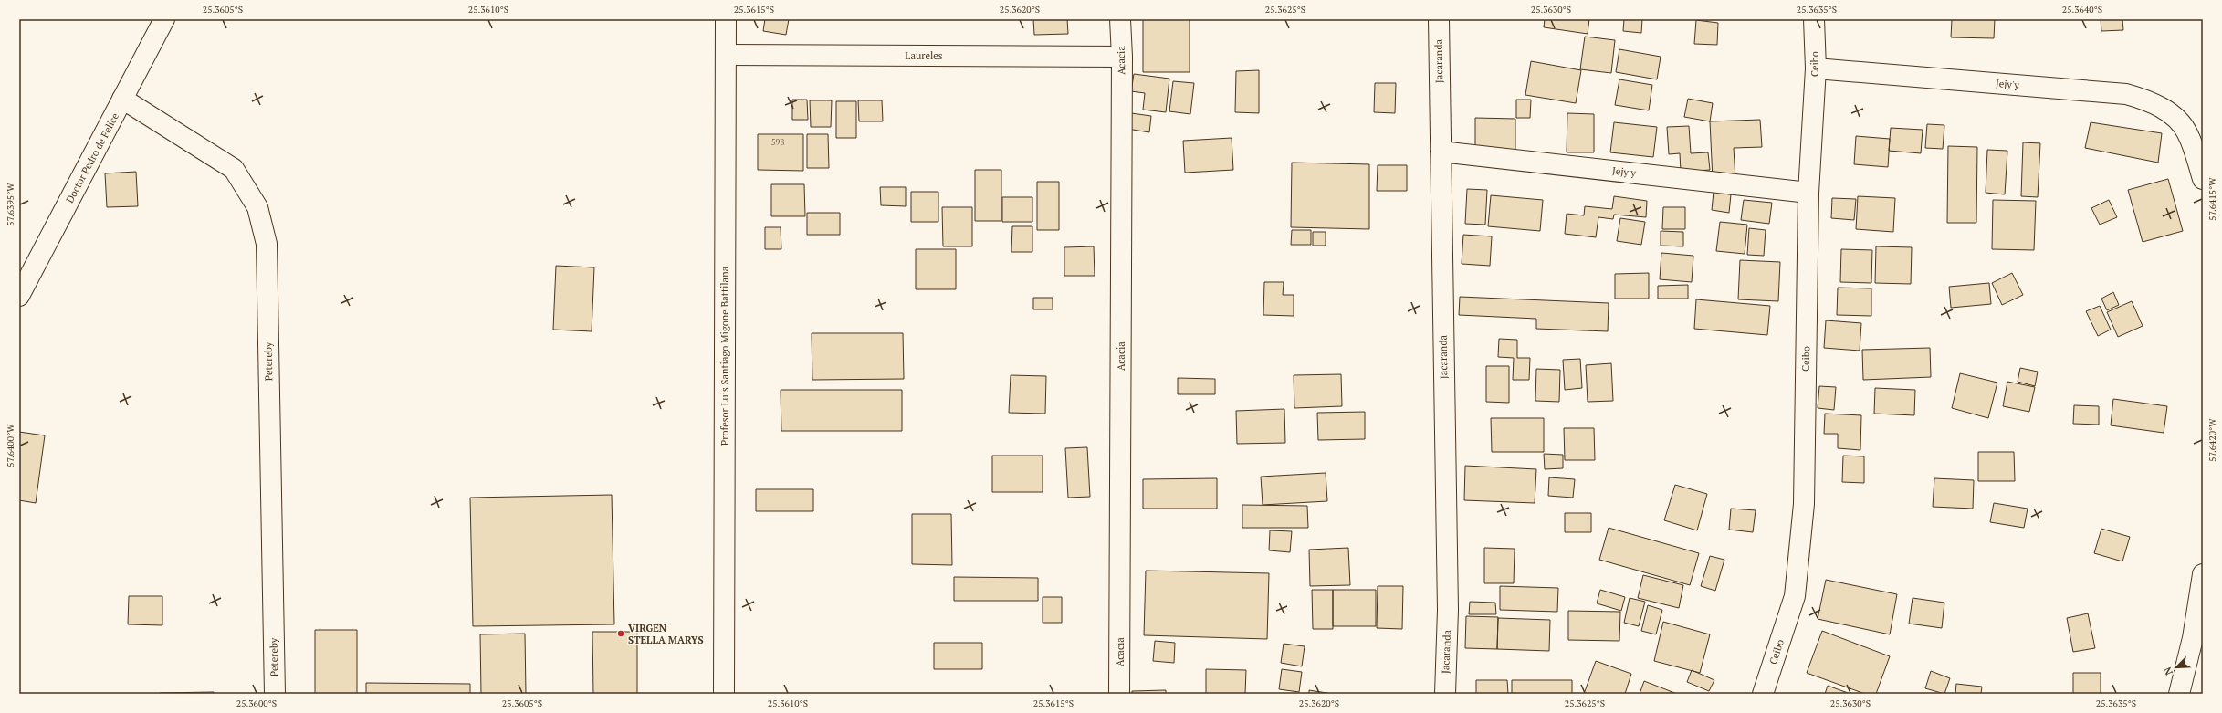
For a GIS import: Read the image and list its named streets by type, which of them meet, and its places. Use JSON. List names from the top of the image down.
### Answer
{
  "streets": {
    "street": [
      "Laureles",
      "Acacia",
      "Jacaranda",
      "Ceibo",
      "Jejy'y",
      "Doctor Pedro de Felice",
      "Profesor Luis Santiago Migone Battilana",
      "Petereby"
    ]
  },
  "crossings": [
    ["Laureles", "Acacia"],
    ["Laureles", "Profesor Luis Santiago Migone Battilana"],
    ["Jacaranda", "Jejy'y"],
    ["Ceibo", "Jejy'y"],
    ["Doctor Pedro de Felice", "Petereby"]
  ],
  "places": ["VIRGEN STELLA MARYS"],
  "house_numbers": ["598"],
  "north": "bottom left",
  "coordinates": [
    "25.3605°S",
    "25.3610°S",
    "25.3615°S",
    "25.3620°S",
    "25.3625°S",
    "25.3630°S",
    "25.3635°S",
    "25.3640°S",
    "57.6415°W",
    "57.6395°W",
    "57.6420°W",
    "57.6400°W",
    "25.3600°S"
  ]
}
